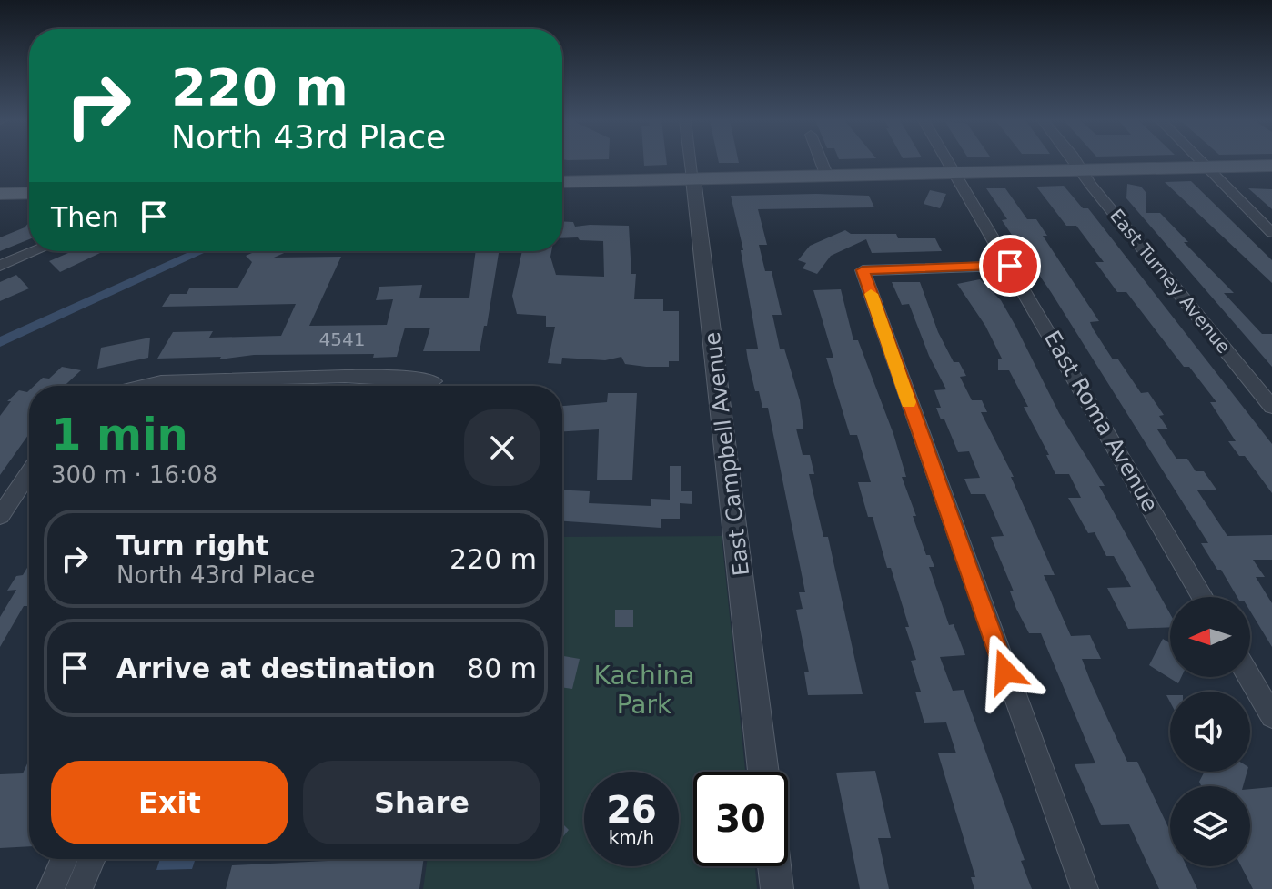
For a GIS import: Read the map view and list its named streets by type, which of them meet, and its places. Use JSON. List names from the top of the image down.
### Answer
{
  "streets": {
    "street": ["East Turney Avenue", "East Roma Avenue", "East Campbell Avenue"]
  },
  "parks": ["Kachina Park"],
  "house_numbers": ["4541"],
  "north": "left",
  "page": {
    "turn": ["220 m", "North 43rd Place"],
    "then": "Then",
    "heading": ["1 min", "300 m · 16:08"],
    "list": [
      {
        "name": "Turn right",
        "note": "North 43rd Place",
        "value": "220 m"
      },
      {
        "name": "Arrive at destination",
        "value": "80 m"
      }
    ],
    "buttons": ["Exit", "Share"],
    "speed": "26 km/h",
    "limit": "30"
  }
}
